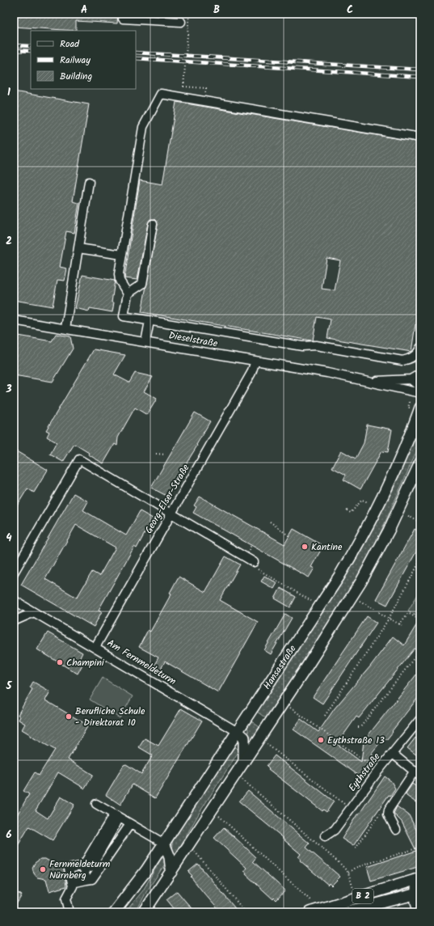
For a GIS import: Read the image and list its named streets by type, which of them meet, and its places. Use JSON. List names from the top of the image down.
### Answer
{
  "streets": {
    "main road": ["Hansastraße", "B 2"],
    "street": [
      "Dieselstraße",
      "Georg-Elser-Straße",
      "Am Fernmeldeturm",
      "Eythstraße"
    ]
  },
  "crossings": [
    ["Dieselstraße", "Georg-Elser-Straße"],
    ["Georg-Elser-Straße", "Am Fernmeldeturm"],
    ["Am Fernmeldeturm", "Hansastraße"]
  ],
  "places": [
    "Kantine",
    "Champini",
    "Berufliche Schule - Direktorat 10",
    "Eythstraße 13",
    "Fernmeldeturm Nürnberg"
  ],
  "legend": ["Road", "Railway", "Building"],
  "grid": {
    "columns": ["A", "B", "C"],
    "rows": [
      "1",
      "2",
      "3",
      "4",
      "5",
      "6"
    ]
  }
}
